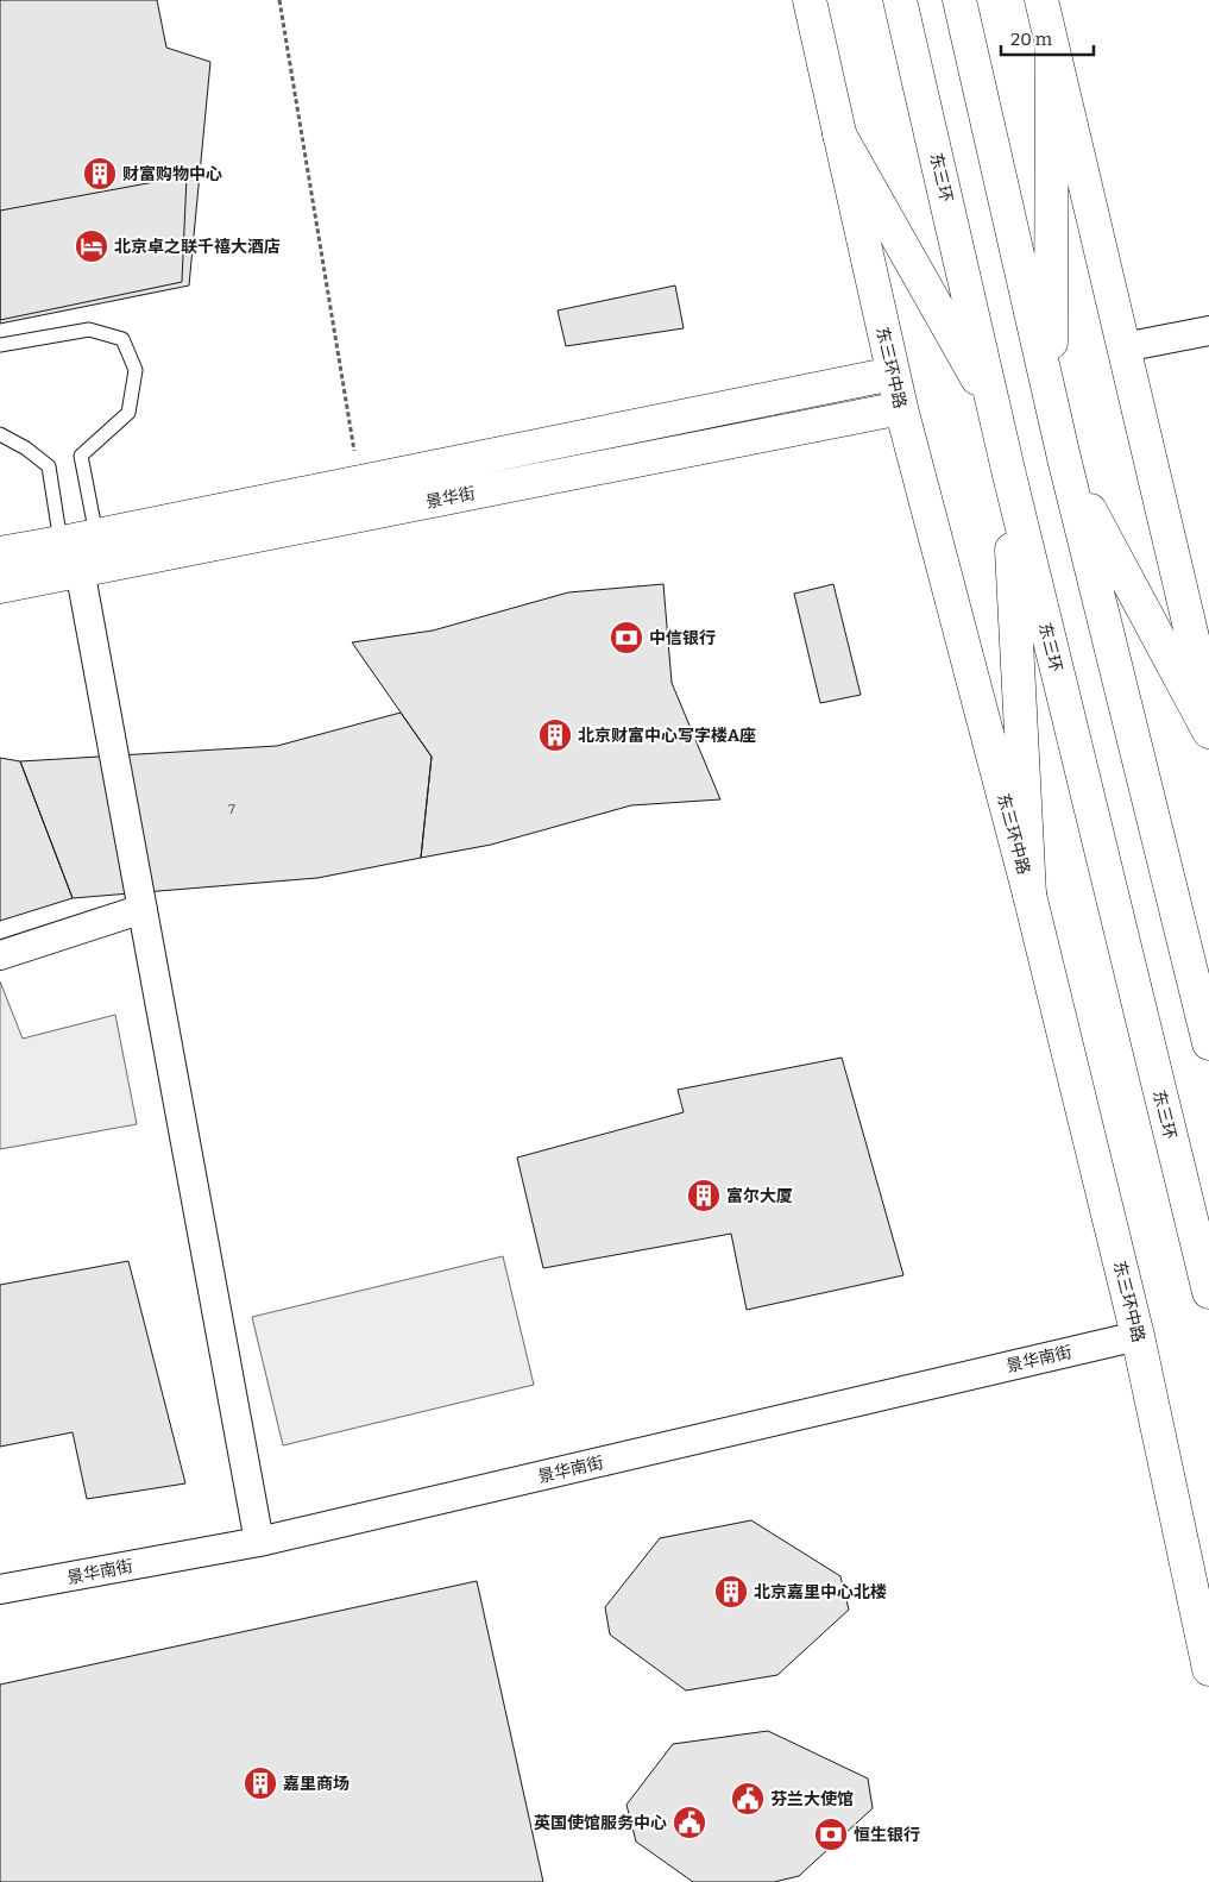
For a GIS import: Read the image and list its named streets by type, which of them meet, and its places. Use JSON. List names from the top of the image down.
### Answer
{
  "streets": {
    "main road": ["东三环", "东三环中路", "景华街"],
    "street": ["景华南街"]
  },
  "crossings": [
    ["东三环中路", "景华街"],
    ["东三环中路", "景华南街"]
  ],
  "places": {
    "building": [
      "财富购物中心",
      "北京财富中心写字楼A座",
      "富尔大厦",
      "北京嘉里中心北楼",
      "嘉里商场"
    ],
    "hotel": ["北京卓之联千禧大酒店"],
    "bank": ["中信银行", "恒生银行"],
    "public building": ["芬兰大使馆", "英国使馆服务中心"]
  },
  "house_numbers": ["7"],
  "scale_bar": "20 m"
}
